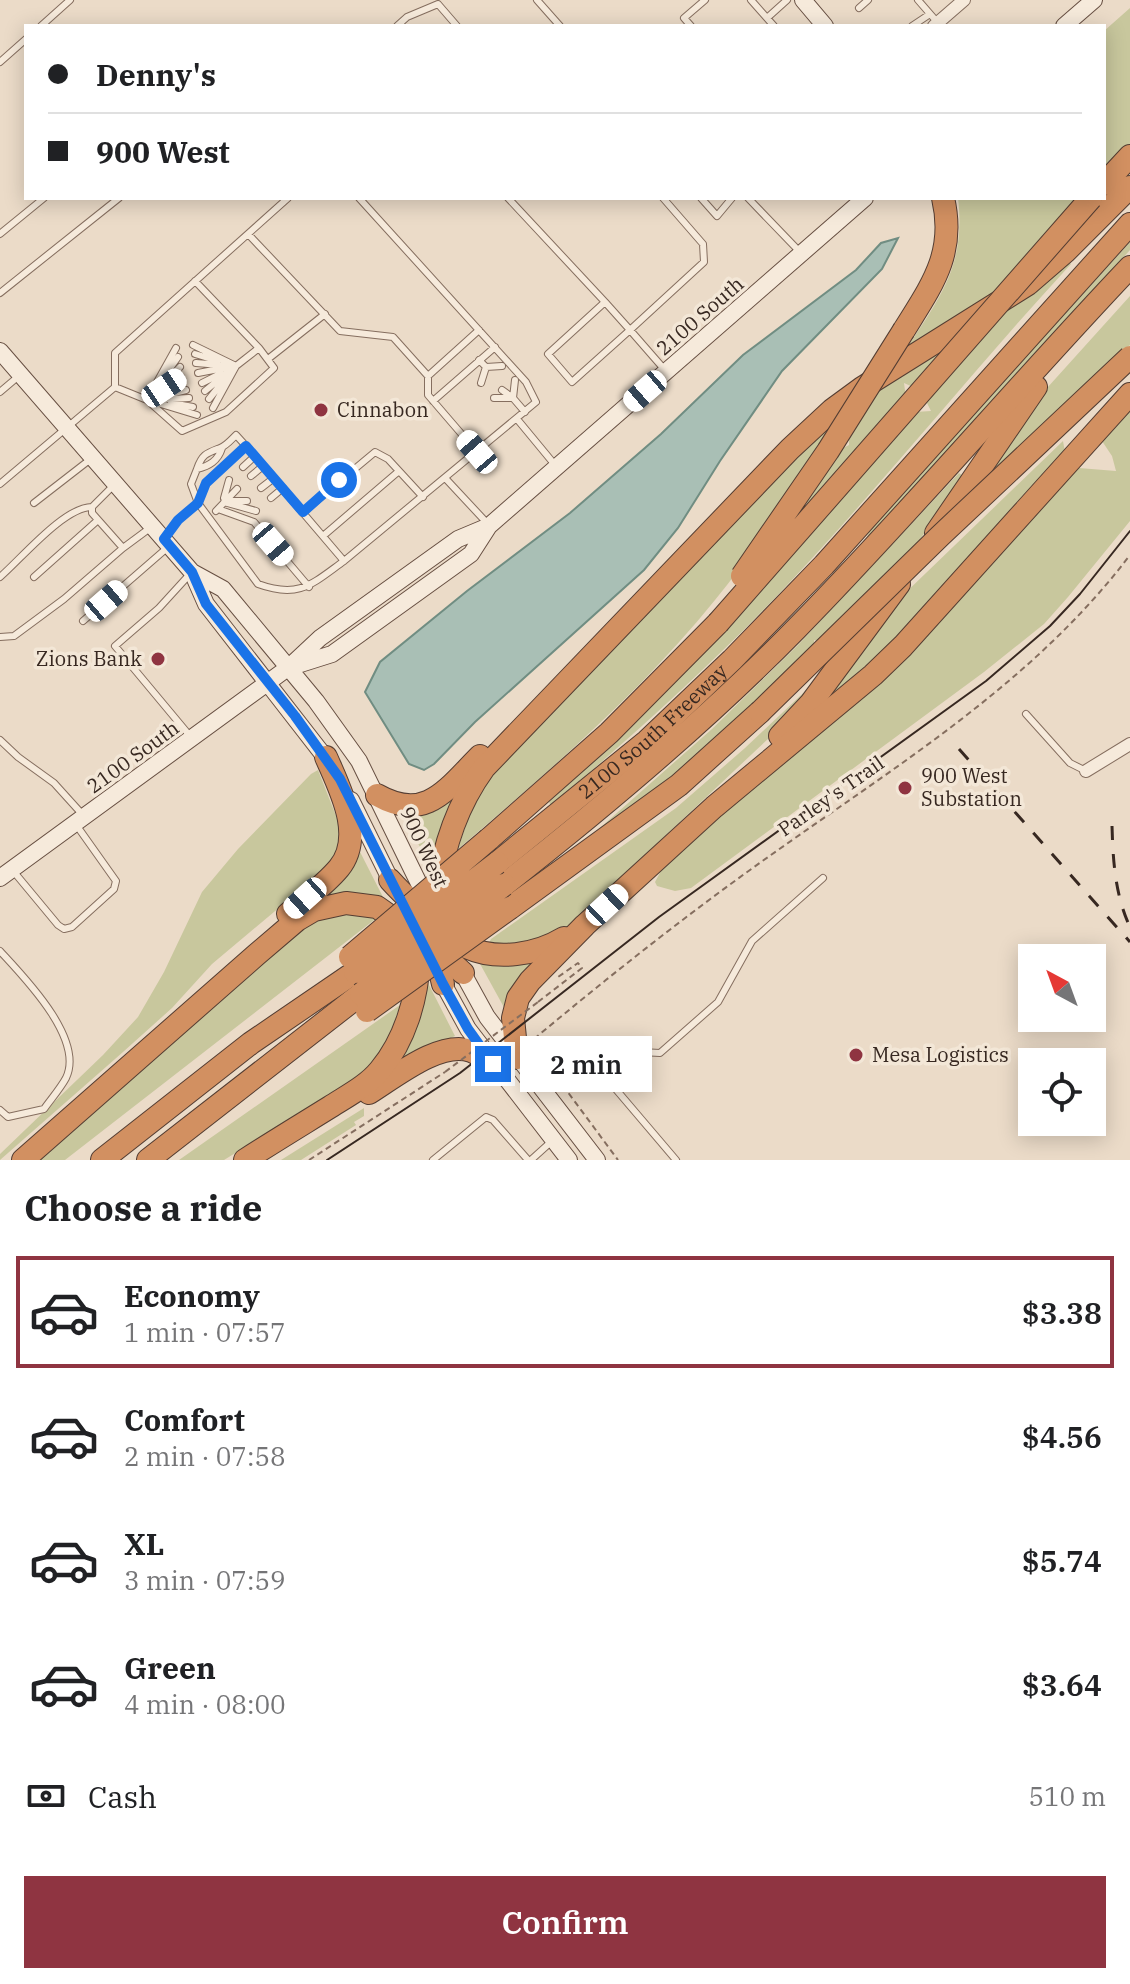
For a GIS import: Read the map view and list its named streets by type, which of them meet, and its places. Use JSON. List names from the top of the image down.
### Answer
{
  "streets": {
    "highway": ["2100 South Freeway"],
    "main road": ["2100 South", "900 West"],
    "path": ["Parley's Trail"]
  },
  "crossings": [
    ["2100 South", "900 West"]
  ],
  "places": [
    "Cinnabon",
    "Zions Bank",
    "900 West Substation",
    "Mesa Logistics"
  ],
  "north": "top left",
  "page": {
    "banner": ["Denny's", "900 West"],
    "bubble": "2 min",
    "heading": "Choose a ride",
    "list": [
      {
        "name": "Economy",
        "note": "1 min · 07:57",
        "value": "$3.38"
      },
      {
        "name": "Comfort",
        "note": "2 min · 07:58",
        "value": "$4.56"
      },
      {
        "name": "XL",
        "note": "3 min · 07:59",
        "value": "$5.74"
      },
      {
        "name": "Green",
        "note": "4 min · 08:00",
        "value": "$3.64"
      }
    ],
    "pay": ["Cash", "510 m"],
    "buttons": "Confirm"
  }
}
